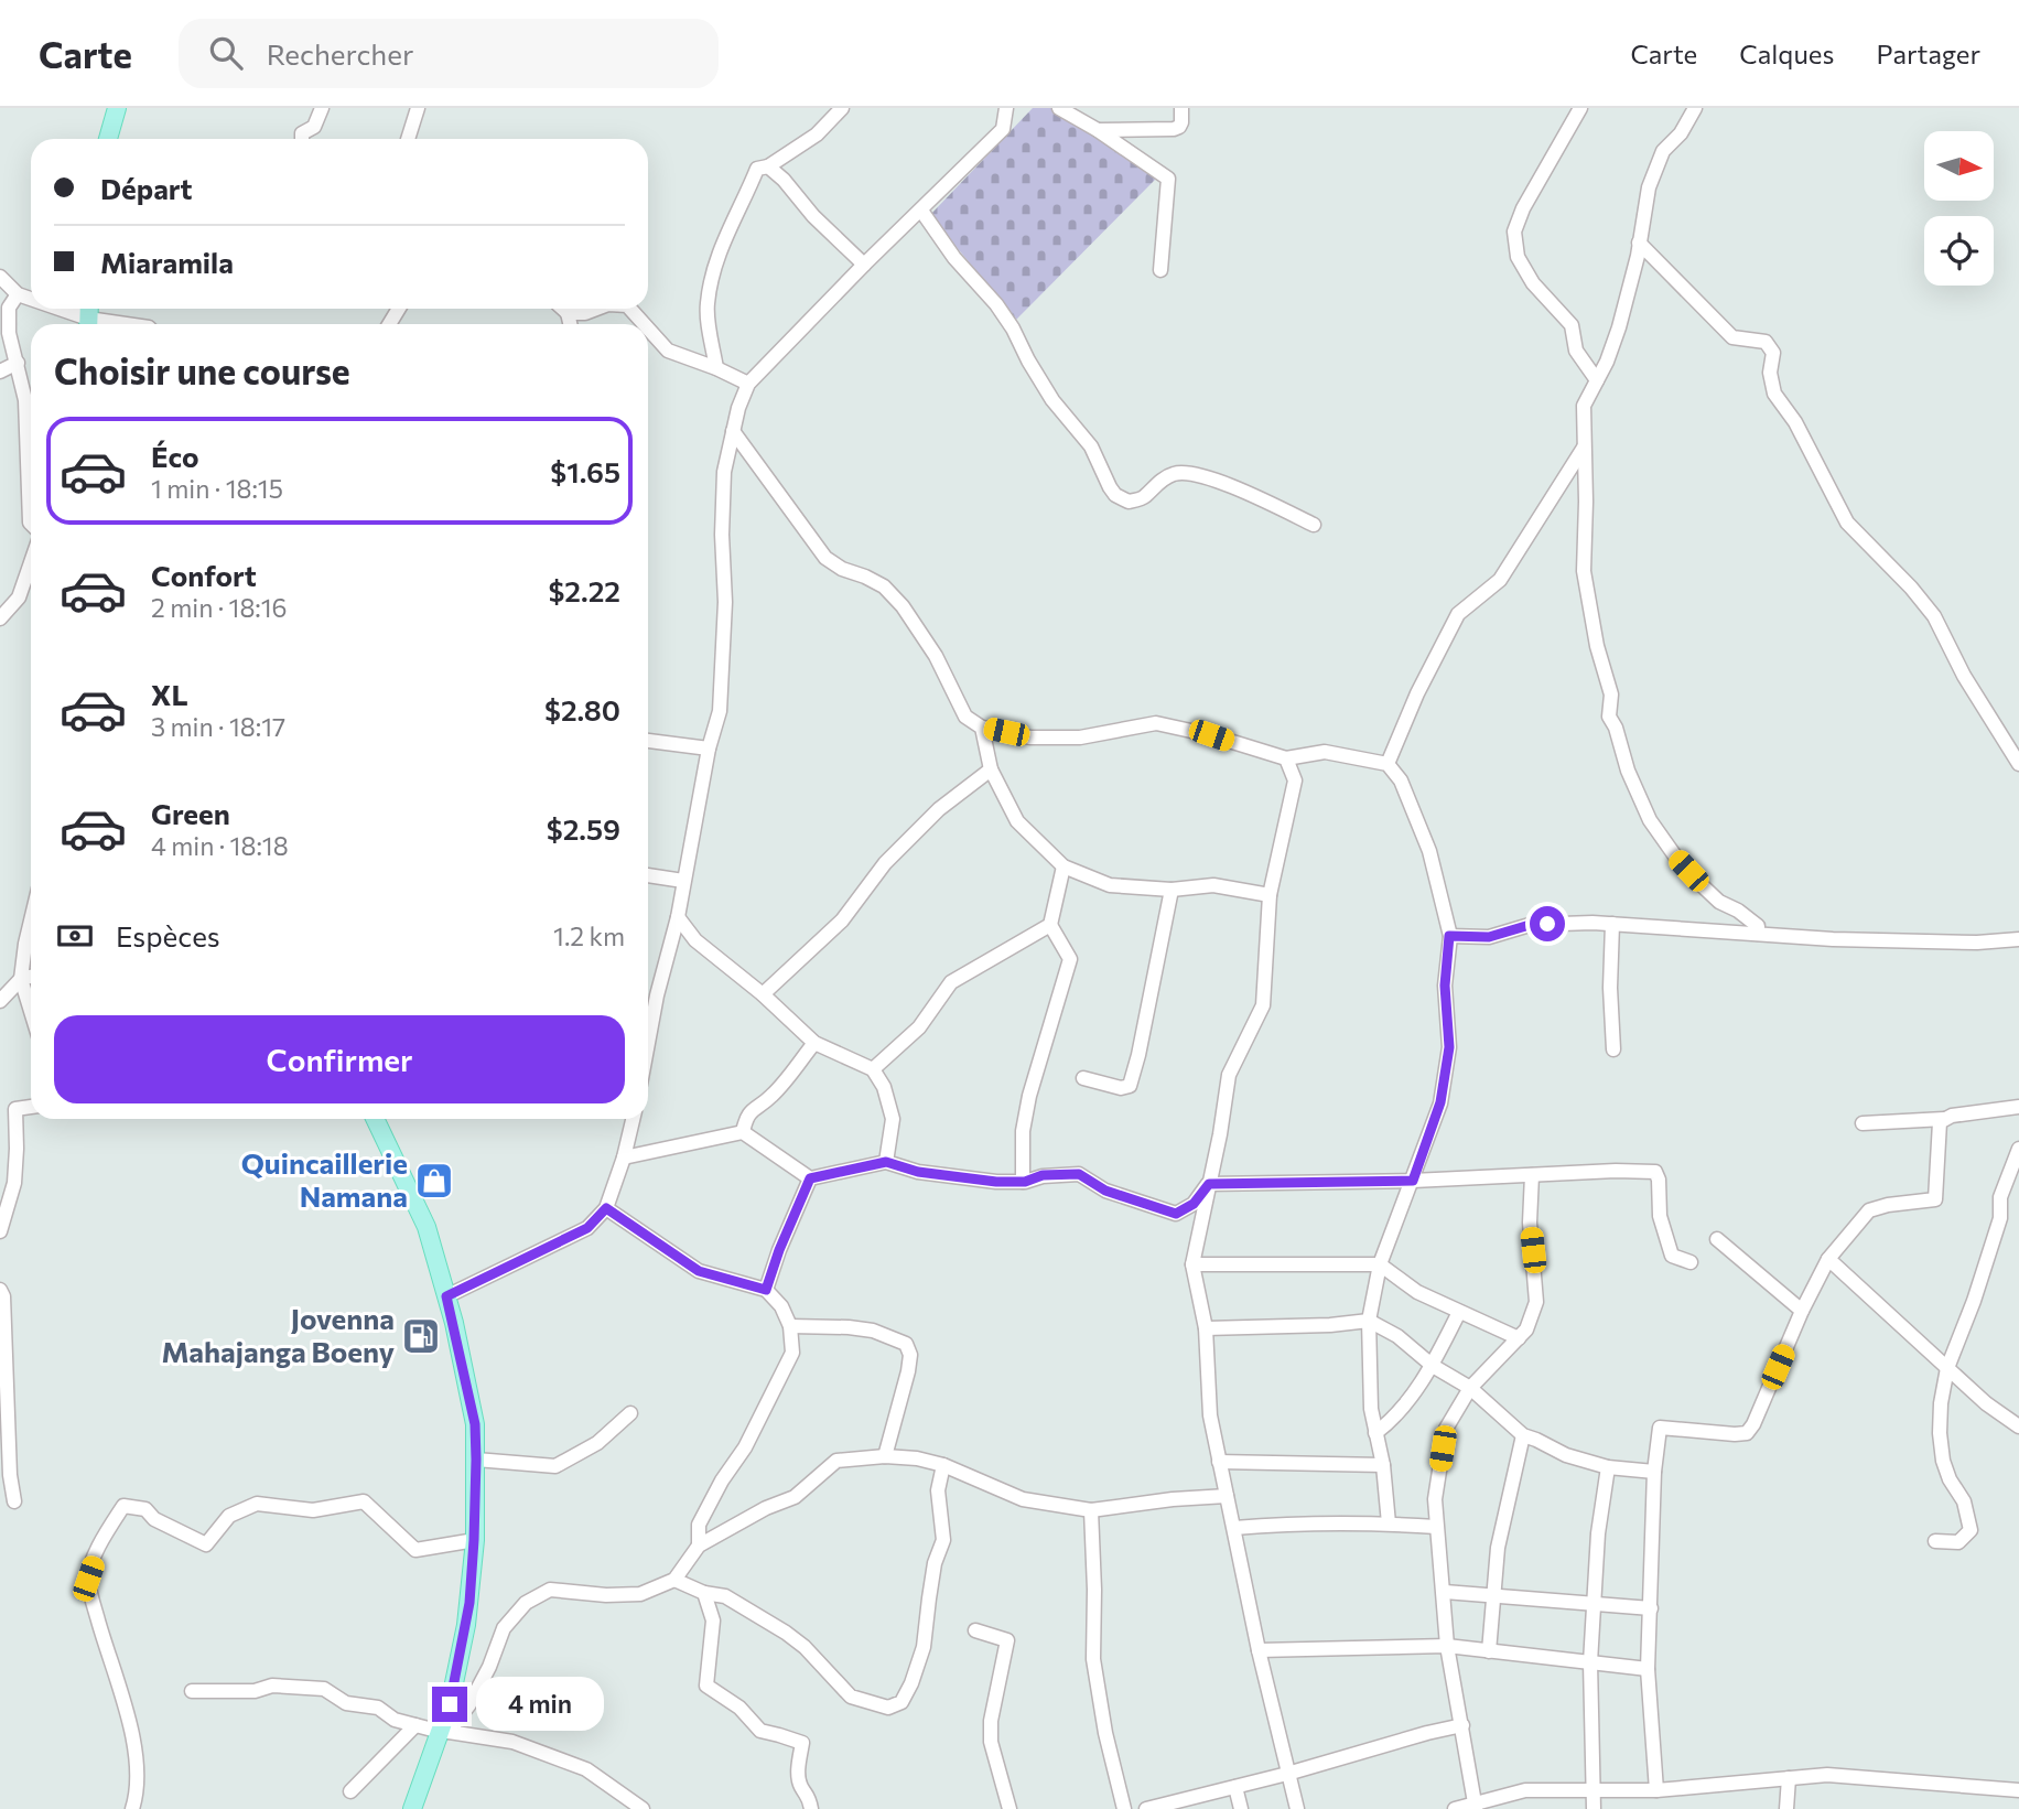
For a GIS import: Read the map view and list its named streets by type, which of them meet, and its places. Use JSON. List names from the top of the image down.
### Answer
{
  "places": {
    "shop": ["Quincaillerie Namana"],
    "fuel station": ["Jovenna Mahajanga Boeny"]
  },
  "north": "right",
  "page": {
    "header": "Carte",
    "search": "Rechercher",
    "nav": ["Carte", "Calques", "Partager"],
    "banner": ["Départ", "Miaramila"],
    "heading": "Choisir une course",
    "list": [
      {
        "name": "Éco",
        "note": "1 min · 18:15",
        "value": "$1.65"
      },
      {
        "name": "Confort",
        "note": "2 min · 18:16",
        "value": "$2.22"
      },
      {
        "name": "XL",
        "note": "3 min · 18:17",
        "value": "$2.80"
      },
      {
        "name": "Green",
        "note": "4 min · 18:18",
        "value": "$2.59"
      }
    ],
    "pay": ["Espèces", "1.2 km"],
    "buttons": "Confirmer",
    "bubble": "4 min"
  }
}
